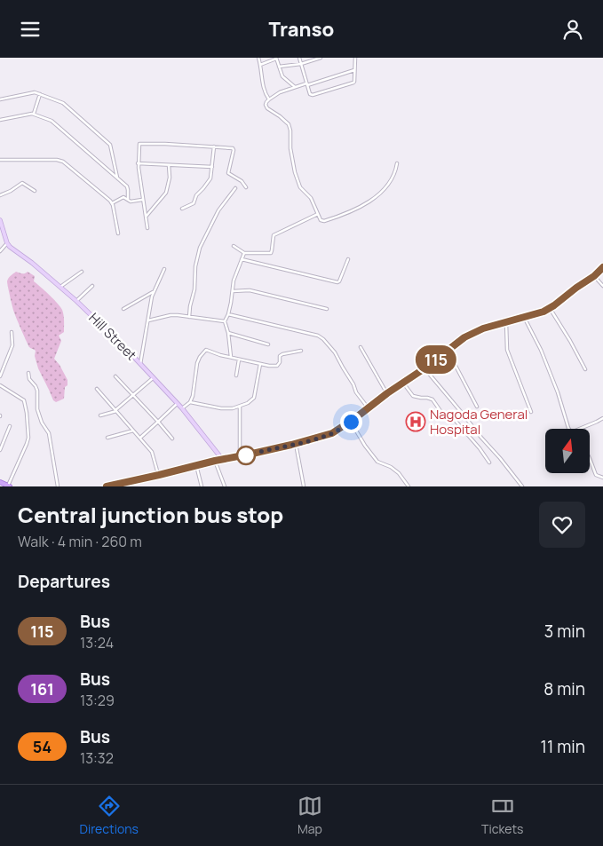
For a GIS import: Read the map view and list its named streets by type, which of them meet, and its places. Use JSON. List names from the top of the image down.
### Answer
{
  "streets": {
    "main road": ["Hill Street"]
  },
  "places": {
    "hospital": ["Nagoda General Hospital"]
  },
  "lines": ["bus line 115"],
  "north": "top",
  "page": {
    "header": "Transo",
    "on_map": "115",
    "heading": [
      ["Central junction bus stop", "Walk · 4 min · 260 m"],
      "Departures"
    ],
    "list": [
      {
        "mark": "115",
        "name": "Bus",
        "note": "13:24",
        "value": "3 min"
      },
      {
        "mark": "161",
        "name": "Bus",
        "note": "13:29",
        "value": "8 min"
      },
      {
        "mark": "54",
        "name": "Bus",
        "note": "13:32",
        "value": "11 min"
      }
    ],
    "tabs": ["Directions", "Map", "Tickets"]
  }
}
